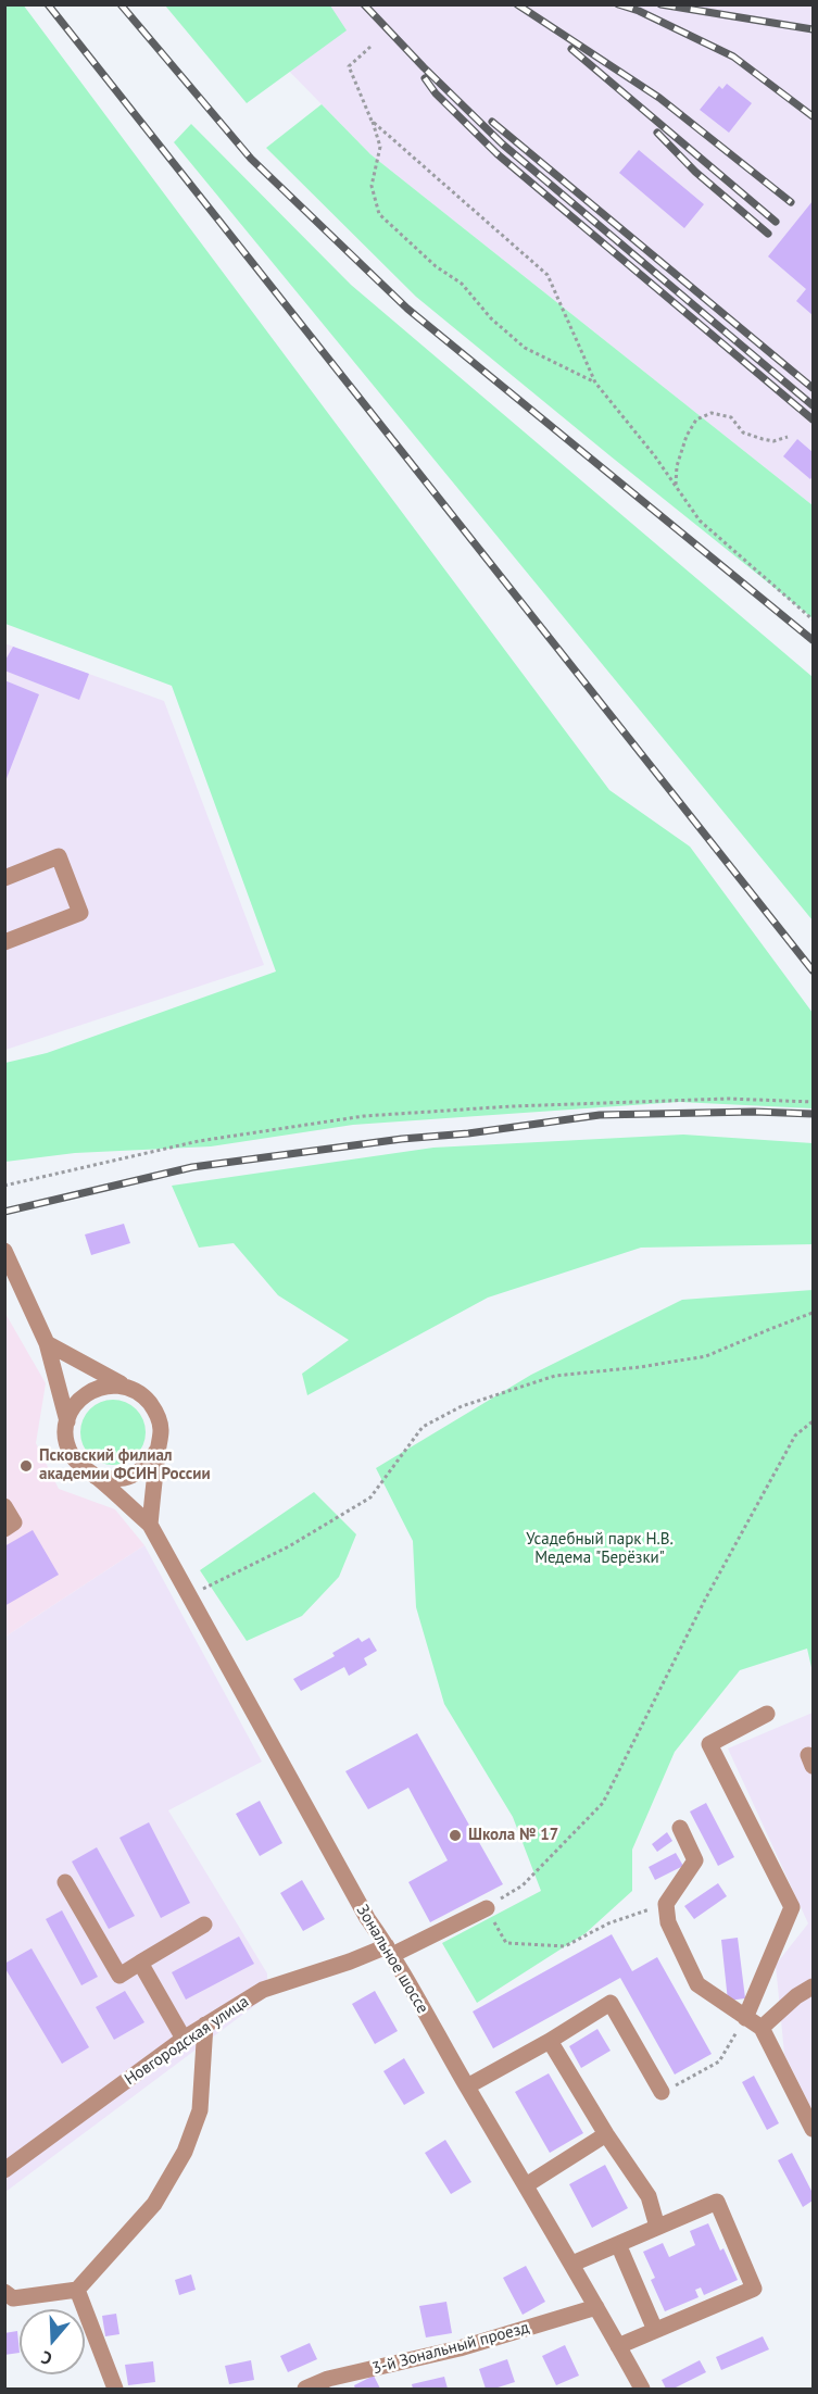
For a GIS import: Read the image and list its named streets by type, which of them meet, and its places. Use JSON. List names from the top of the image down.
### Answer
{
  "streets": {
    "street": ["Зональное шоссе", "Новгородская улица", "3-й Зональный проезд"]
  },
  "crossings": [
    ["Зональное шоссе", "Новгородская улица"],
    ["Зональное шоссе", "3-й Зональный проезд"]
  ],
  "parks": ["Усадебный парк Н.В. Медема \"Берёзки\""],
  "places": ["Псковский филиал академии ФСИН России", "Школа № 17"],
  "north": "bottom"
}
